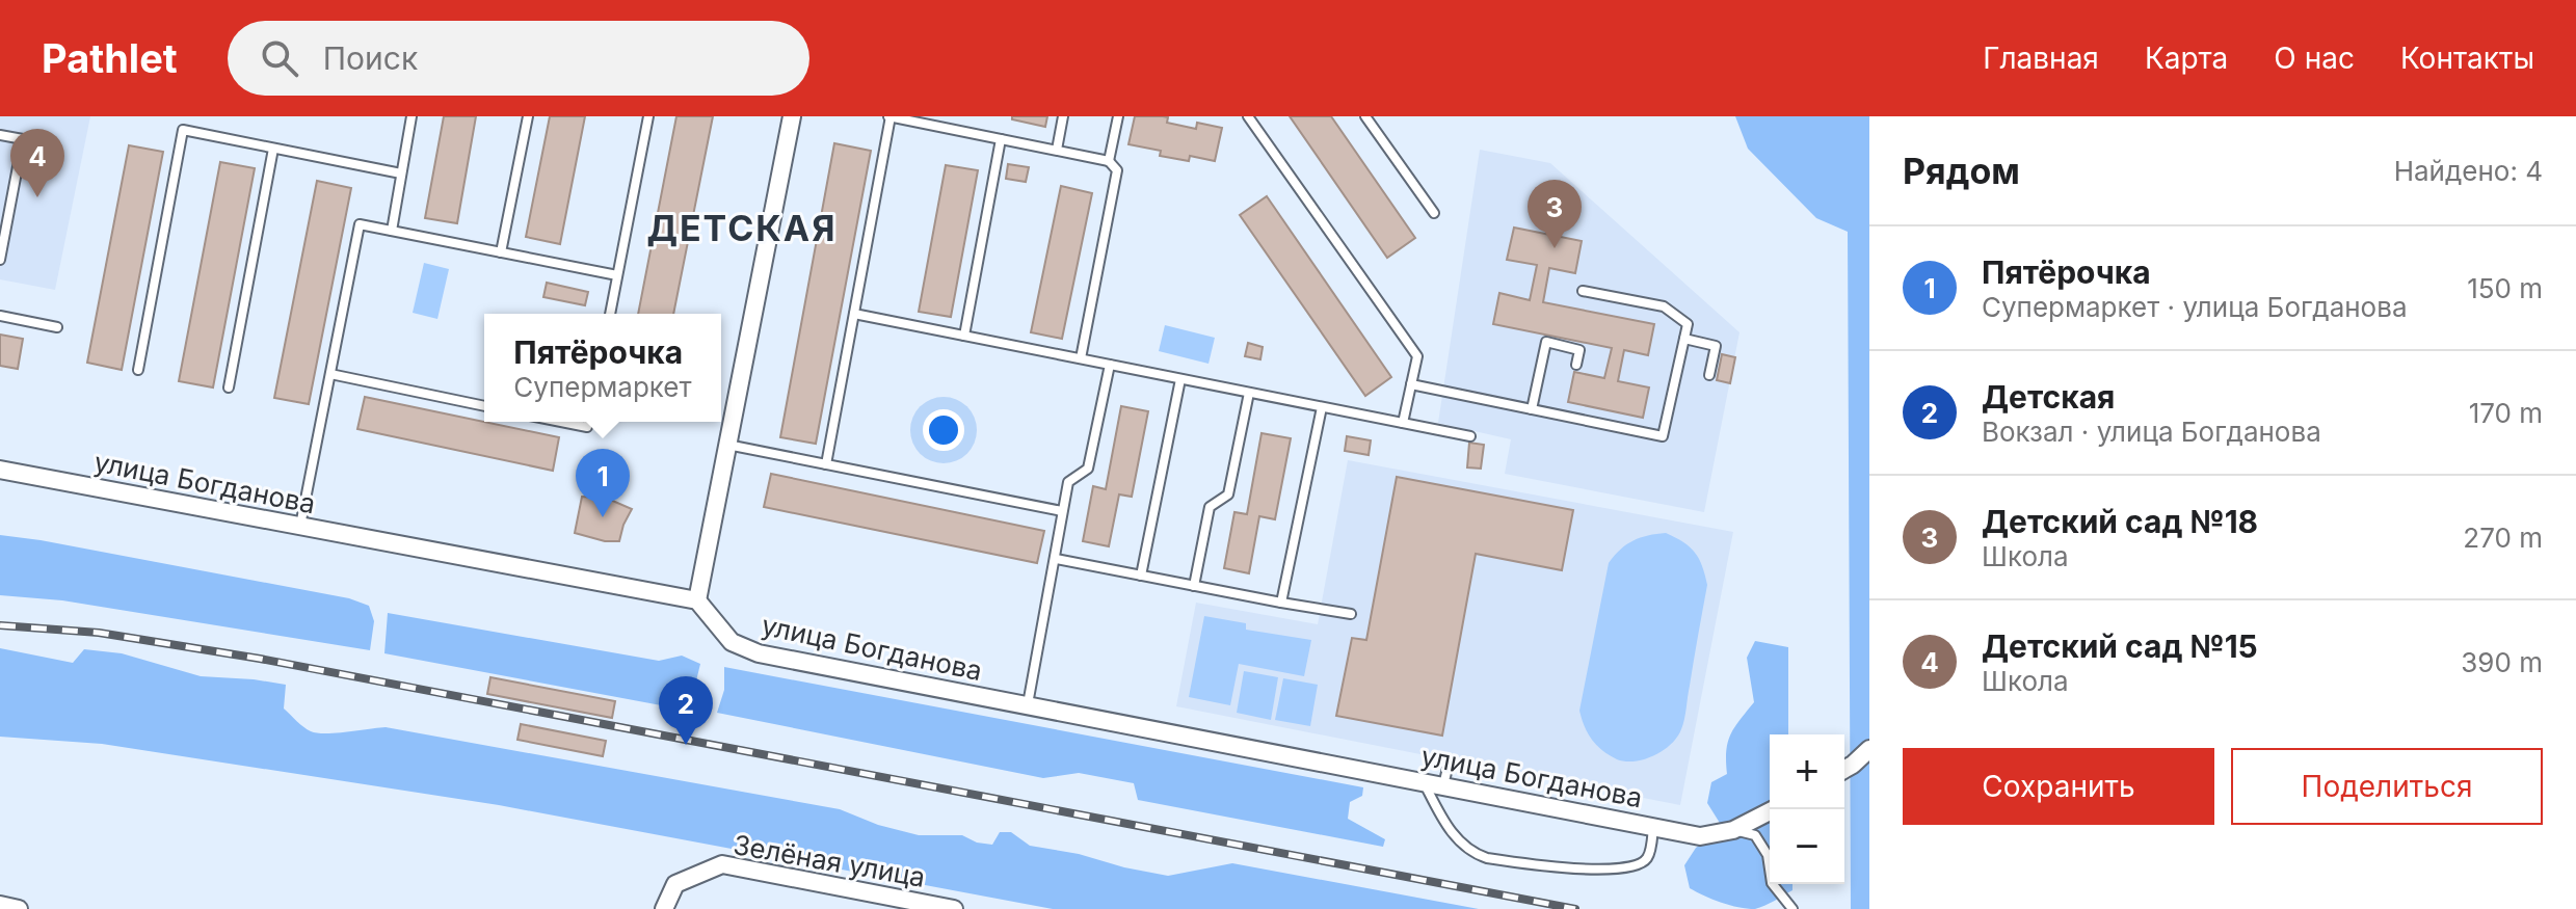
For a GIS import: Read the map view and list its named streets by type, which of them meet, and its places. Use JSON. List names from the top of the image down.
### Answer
{
  "streets": {
    "street": ["улица Богданова", "Зелёная улица"]
  },
  "districts": ["ДЕТСКАЯ"],
  "page": {
    "header": "Pathlet",
    "search": "Поиск",
    "nav": [
      "Главная",
      "Карта",
      "О нас",
      "Контакты"
    ],
    "heading": ["Рядом", "Найдено: 4"],
    "pins": [
      "4",
      "3",
      "1",
      "2"
    ],
    "list": [
      {
        "mark": "1",
        "name": "Пятёрочка",
        "note": "Супермаркет · улица Богданова",
        "value": "150 m"
      },
      {
        "mark": "2",
        "name": "Детская",
        "note": "Вокзал · улица Богданова",
        "value": "170 m"
      },
      {
        "mark": "3",
        "name": "Детский сад №18",
        "note": "Школа",
        "value": "270 m"
      },
      {
        "mark": "4",
        "name": "Детский сад №15",
        "note": "Школа",
        "value": "390 m"
      }
    ],
    "popup": ["Пятёрочка", "Супермаркет"],
    "buttons": ["Сохранить", "Поделиться"],
    "map_buttons": ["+", "−"]
  }
}
